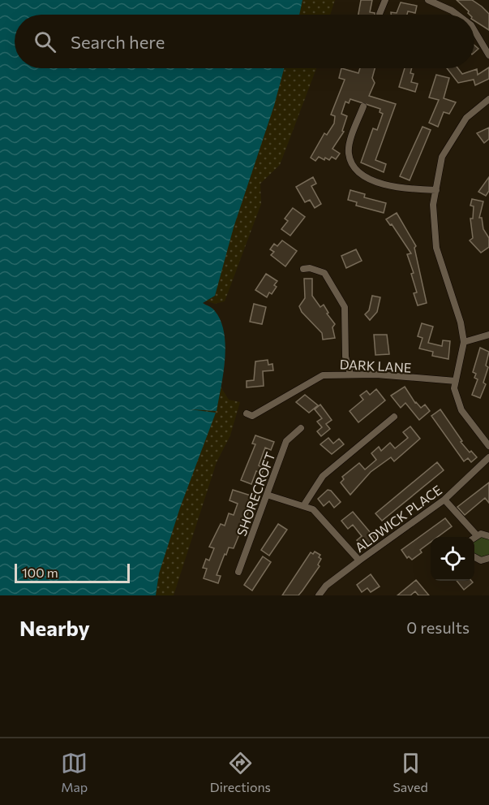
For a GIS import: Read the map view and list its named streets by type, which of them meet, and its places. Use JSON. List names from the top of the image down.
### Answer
{
  "streets": {
    "street": ["DARK LANE", "SHORECROFT", "ALDWICK PLACE"]
  },
  "scale_bar": "100 m",
  "page": {
    "search": "Search here",
    "scale": "100 m",
    "heading": ["Nearby", "0 results"],
    "nav": ["Map", "Directions", "Saved"]
  }
}
